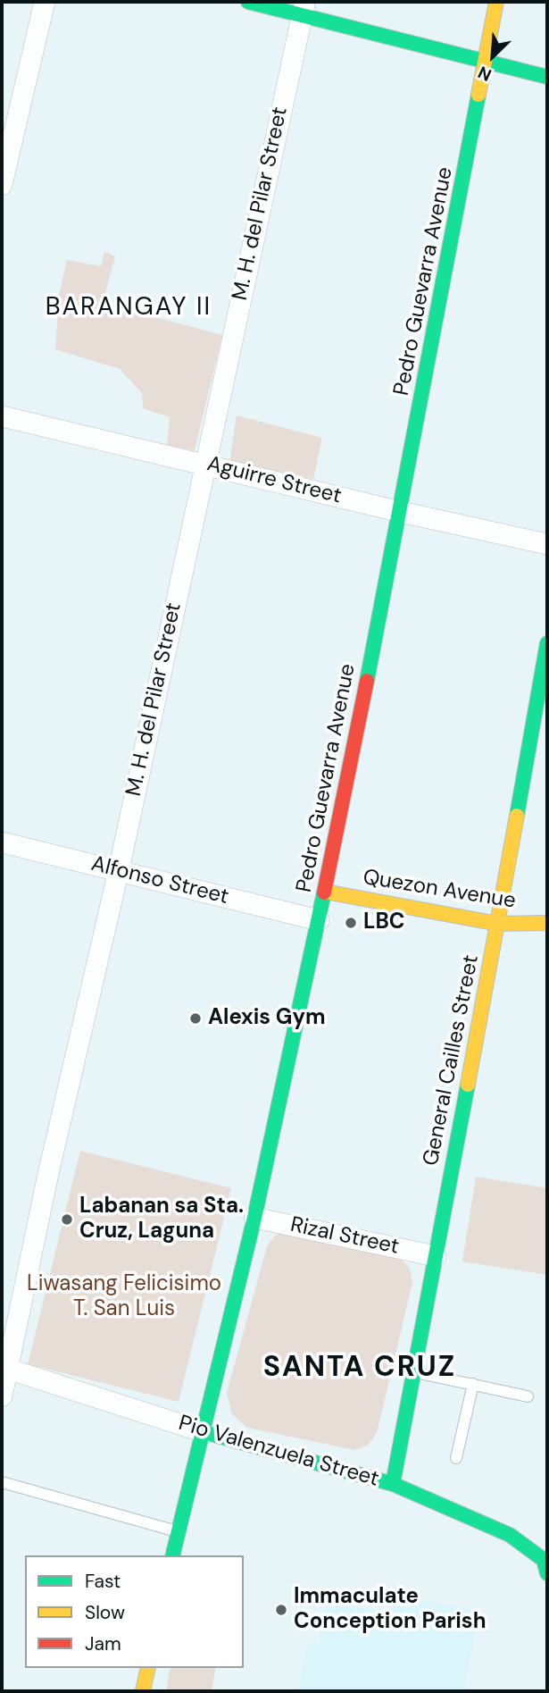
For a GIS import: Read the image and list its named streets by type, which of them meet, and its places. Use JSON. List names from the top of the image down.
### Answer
{
  "streets": {
    "street": [
      "M. H. del Pilar Street",
      "Pedro Guevarra Avenue",
      "Aguirre Street",
      "Alfonso Street",
      "Quezon Avenue",
      "General Cailles Street",
      "Rizal Street",
      "Pio Valenzuela Street"
    ]
  },
  "crossings": [
    ["M. H. del Pilar Street", "Aguirre Street"],
    ["M. H. del Pilar Street", "Alfonso Street"],
    ["M. H. del Pilar Street", "Pio Valenzuela Street"],
    ["Pedro Guevarra Avenue", "Aguirre Street"],
    ["Pedro Guevarra Avenue", "Alfonso Street"],
    ["Pedro Guevarra Avenue", "Quezon Avenue"],
    ["Pedro Guevarra Avenue", "Rizal Street"],
    ["Pedro Guevarra Avenue", "Pio Valenzuela Street"],
    ["Quezon Avenue", "General Cailles Street"],
    ["General Cailles Street", "Rizal Street"],
    ["General Cailles Street", "Pio Valenzuela Street"]
  ],
  "districts": ["BARANGAY II", "SANTA CRUZ"],
  "parks": ["Liwasang Felicisimo T. San Luis"],
  "places": [
    "LBC",
    "Alexis Gym",
    "Labanan sa Sta. Cruz, Laguna",
    "Immaculate Conception Parish"
  ],
  "legend": ["Fast", "Slow", "Jam"],
  "north": "bottom left"
}
